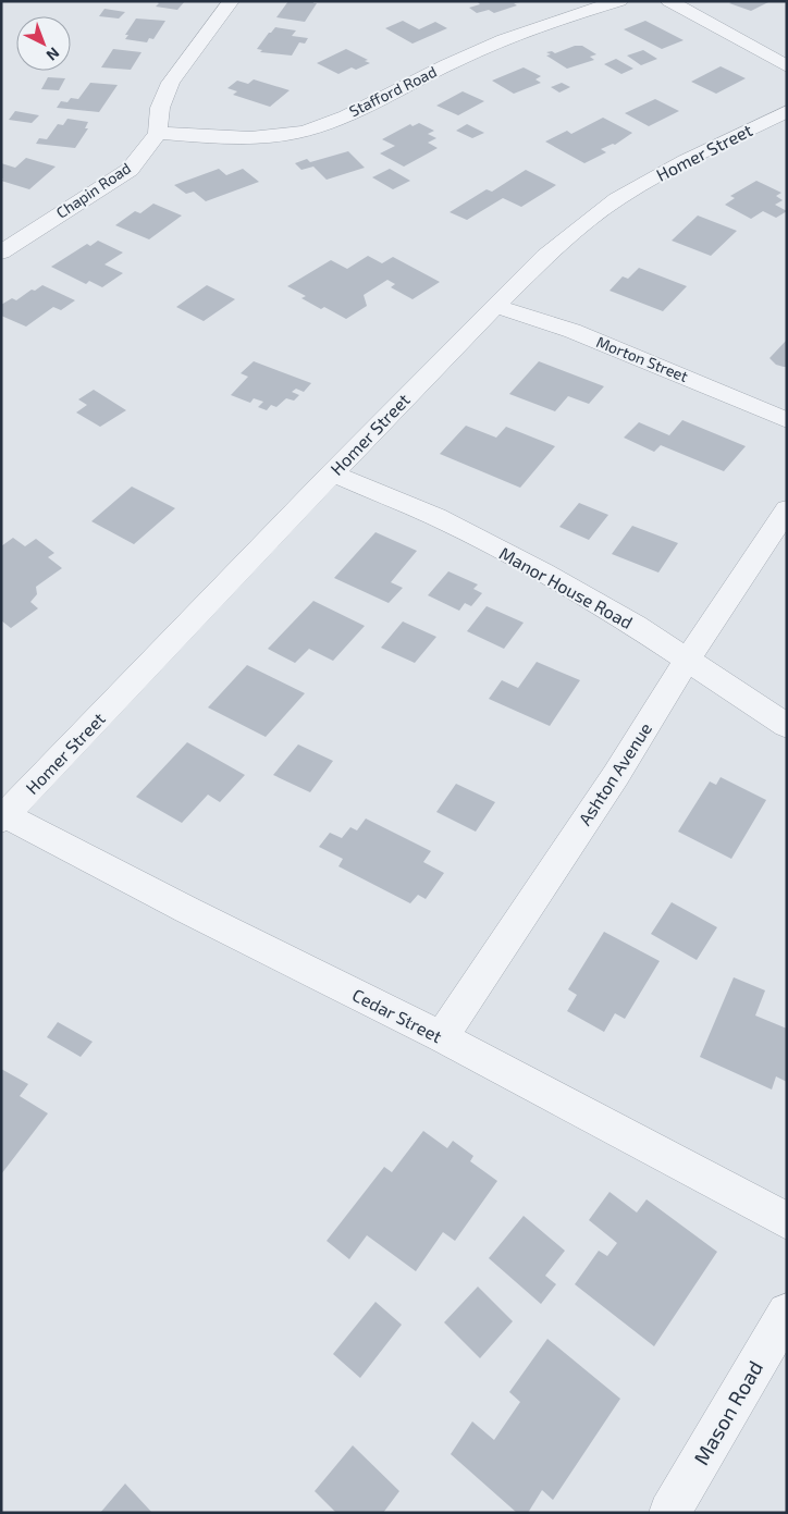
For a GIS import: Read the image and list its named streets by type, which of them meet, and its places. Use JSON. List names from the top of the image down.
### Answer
{
  "streets": {
    "street": [
      "Stafford Road",
      "Homer Street",
      "Chapin Road",
      "Morton Street",
      "Manor House Road",
      "Ashton Avenue",
      "Cedar Street",
      "Mason Road"
    ]
  },
  "crossings": [
    ["Stafford Road", "Chapin Road"],
    ["Homer Street", "Morton Street"],
    ["Homer Street", "Manor House Road"],
    ["Homer Street", "Cedar Street"],
    ["Manor House Road", "Ashton Avenue"],
    ["Ashton Avenue", "Cedar Street"]
  ],
  "north": "bottom right"
}
